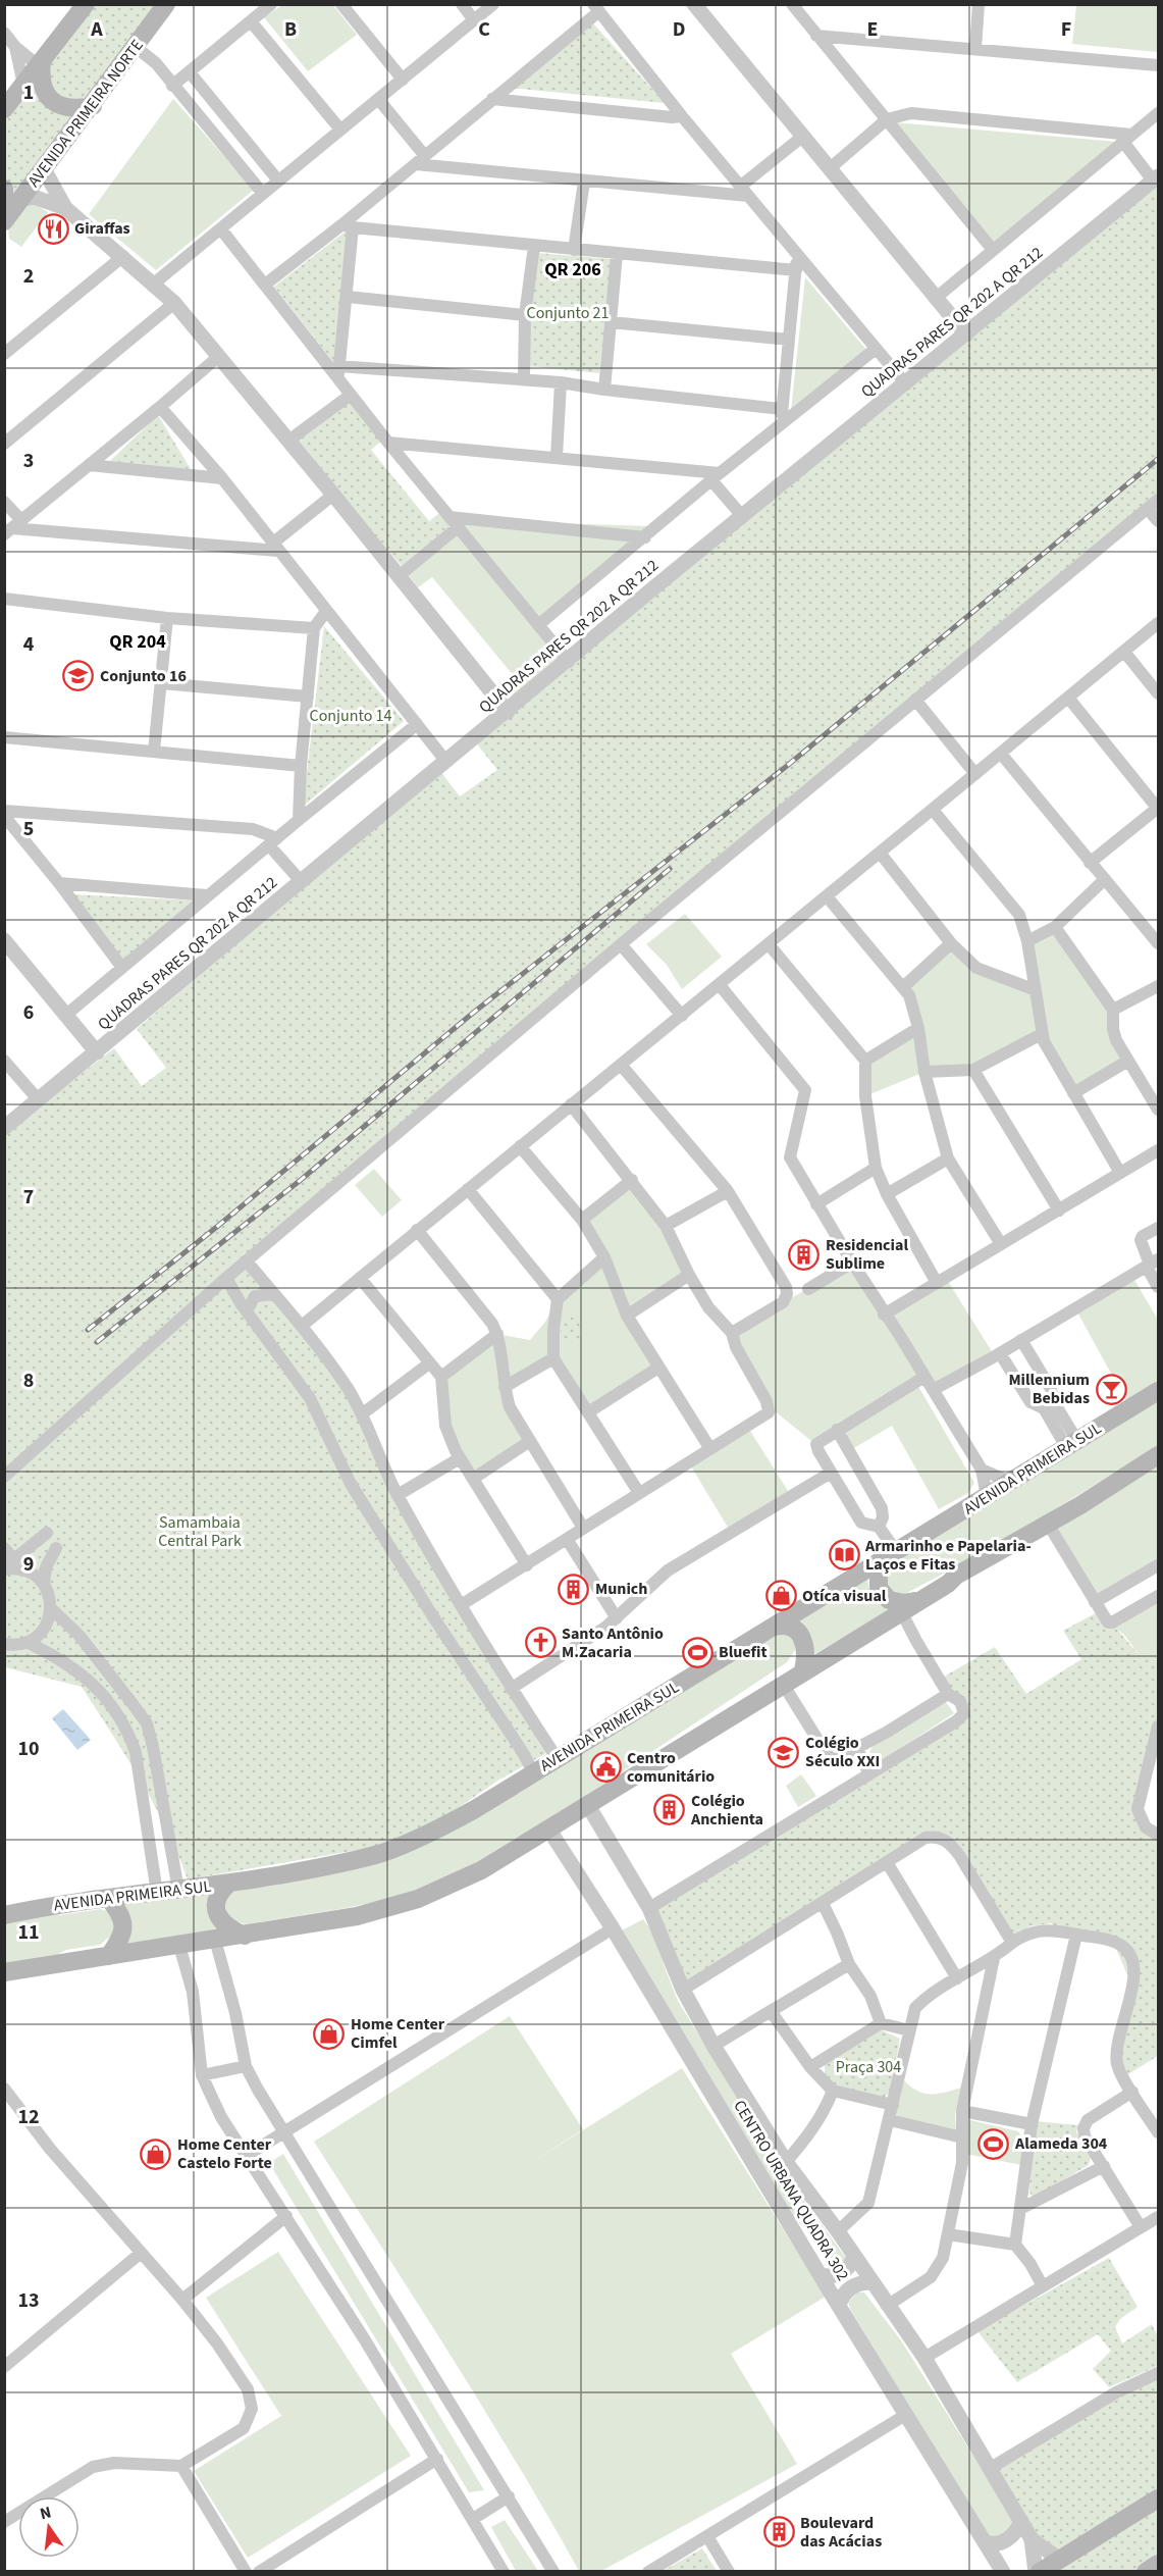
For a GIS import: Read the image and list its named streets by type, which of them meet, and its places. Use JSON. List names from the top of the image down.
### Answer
{
  "streets": {
    "main road": ["AVENIDA PRIMEIRA NORTE", "AVENIDA PRIMEIRA SUL"],
    "street": ["QUADRAS PARES QR 202 A QR 212", "CENTRO URBANA QUADRA 302"]
  },
  "districts": ["QR 206", "QR 204"],
  "parks": [
    "Conjunto 21",
    "Conjunto 14",
    "Samambaia Central Park",
    "Praça 304"
  ],
  "places": {
    "restaurant": ["Giraffas"],
    "school or university": ["Conjunto 16", "Colégio Século XXI"],
    "building": [
      "Residencial Sublime",
      "Munich",
      "Colégio Anchienta",
      "Boulevard das Acácias"
    ],
    "bar": ["Millennium Bebidas"],
    "library": ["Armarinho e Papelaria- Laços e Fitas"],
    "shop": ["Otíca visual", "Home Center Cimfel", "Home Center Castelo Forte"],
    "church": ["Santo Antônio M.Zacaria"],
    "sports": ["Bluefit", "Alameda 304"],
    "public building": ["Centro comunitário"]
  },
  "north": "top",
  "grid": {
    "columns": [
      "A",
      "B",
      "C",
      "D",
      "E",
      "F"
    ],
    "rows": [
      "1",
      "2",
      "3",
      "4",
      "5",
      "6",
      "7",
      "8",
      "9",
      "10",
      "11",
      "12",
      "13"
    ]
  }
}
